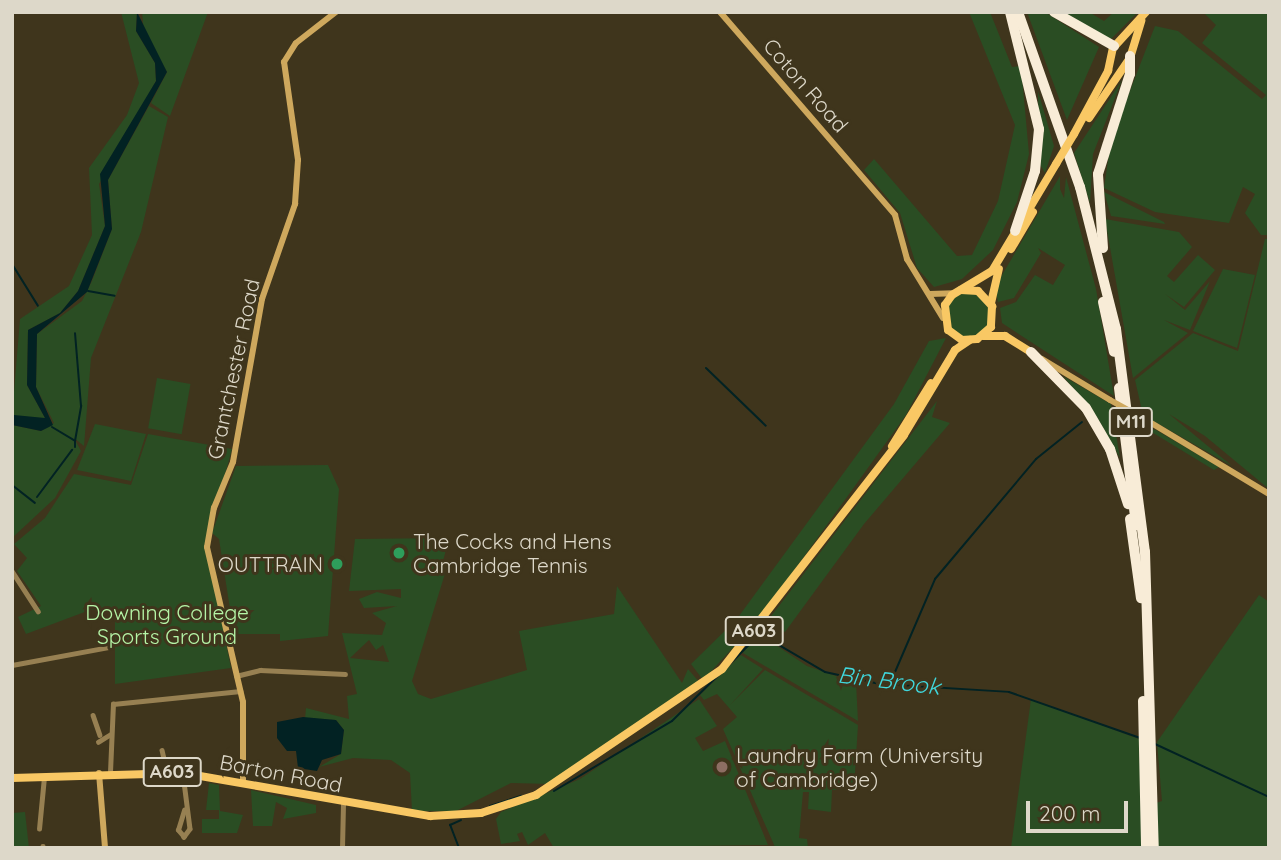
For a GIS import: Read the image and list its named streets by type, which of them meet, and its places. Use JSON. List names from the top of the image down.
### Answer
{
  "streets": {
    "highway": ["M11"],
    "main road": ["A603", "Barton Road"],
    "street": ["Coton Road", "Grantchester Road"]
  },
  "crossings": [
    ["Coton Road", "A603"],
    ["Grantchester Road", "Barton Road"],
    ["A603", "Barton Road"]
  ],
  "water": ["Bin Brook"],
  "parks": ["Downing College Sports Ground"],
  "places": ["The Cocks and Hens Cambridge Tennis", "OUTTRAIN", "Laundry Farm (University of Cambridge)"],
  "scale_bar": "200 m"
}
